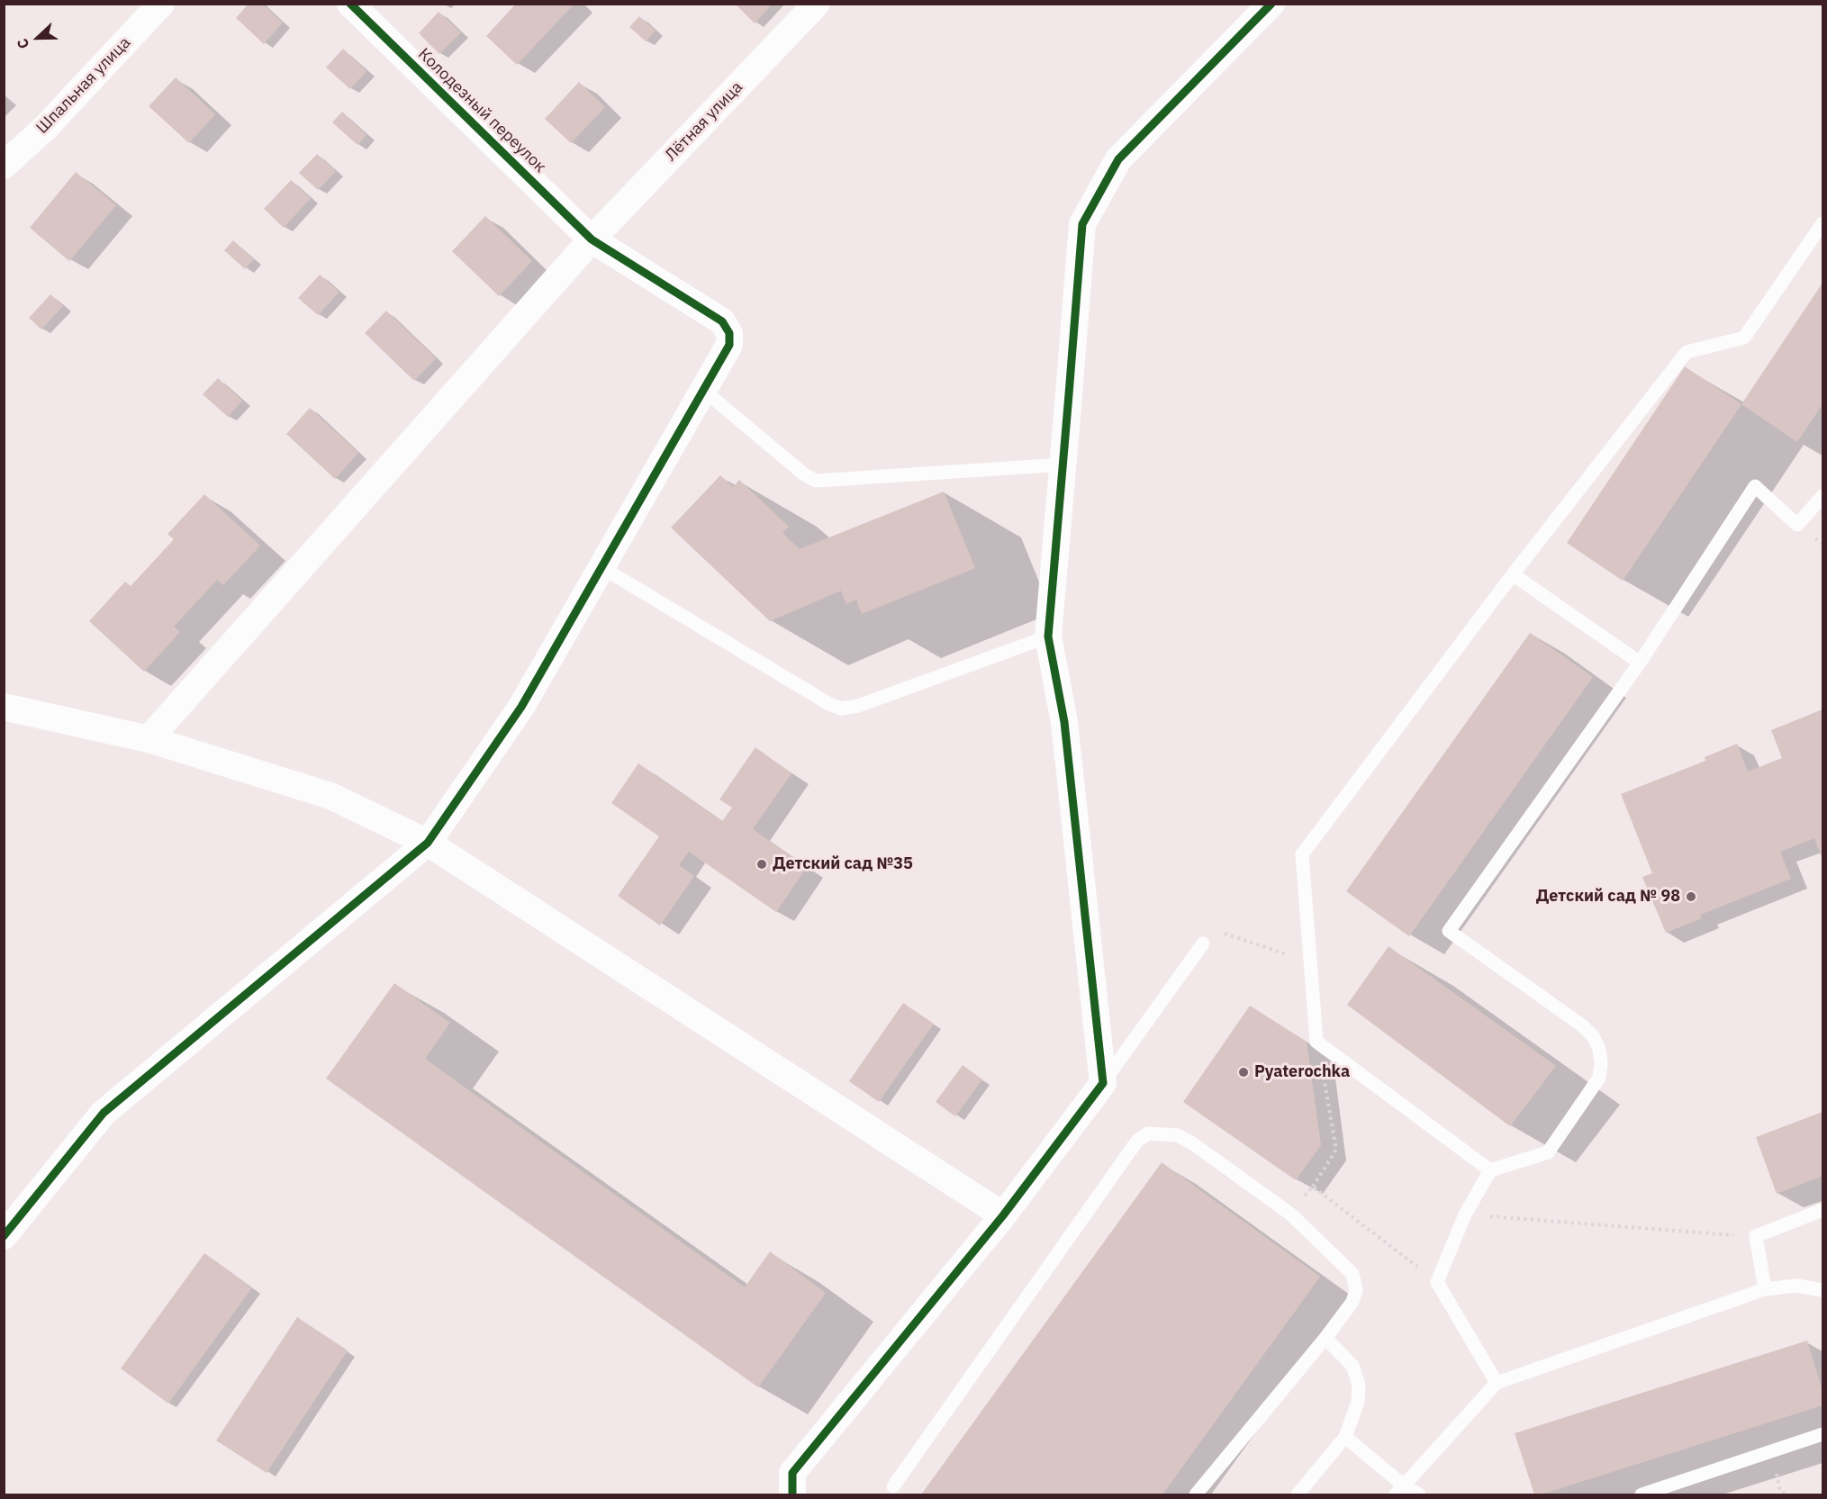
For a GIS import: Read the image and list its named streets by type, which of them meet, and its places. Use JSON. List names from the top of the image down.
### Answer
{
  "streets": {
    "street": ["Шпальная улица", "Колодезный переулок", "Лётная улица"]
  },
  "crossings": [
    ["Колодезный переулок", "Лётная улица"]
  ],
  "places": ["Детский сад №35", "Детский сад № 98", "Pyaterochka"],
  "north": "left"
}
